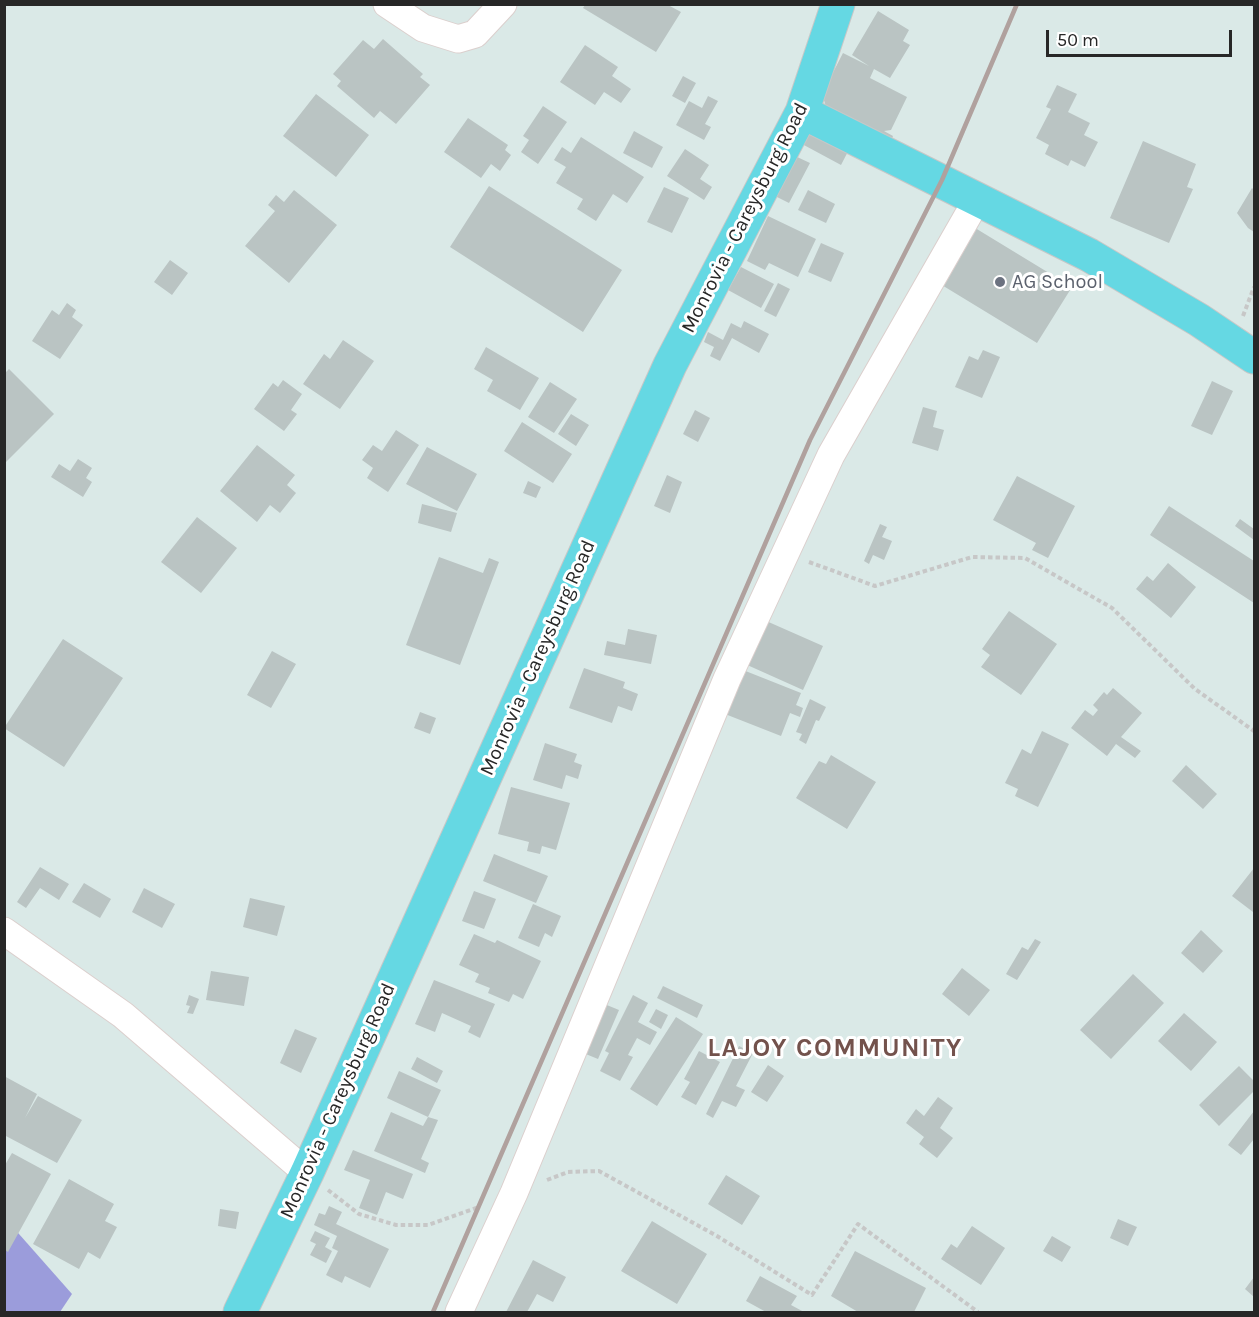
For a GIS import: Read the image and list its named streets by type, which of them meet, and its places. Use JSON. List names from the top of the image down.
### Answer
{
  "streets": {
    "main road": ["Monrovia - Careysburg Road"]
  },
  "districts": ["LAJOY COMMUNITY"],
  "places": ["AG School"],
  "scale_bar": "50 m"
}
